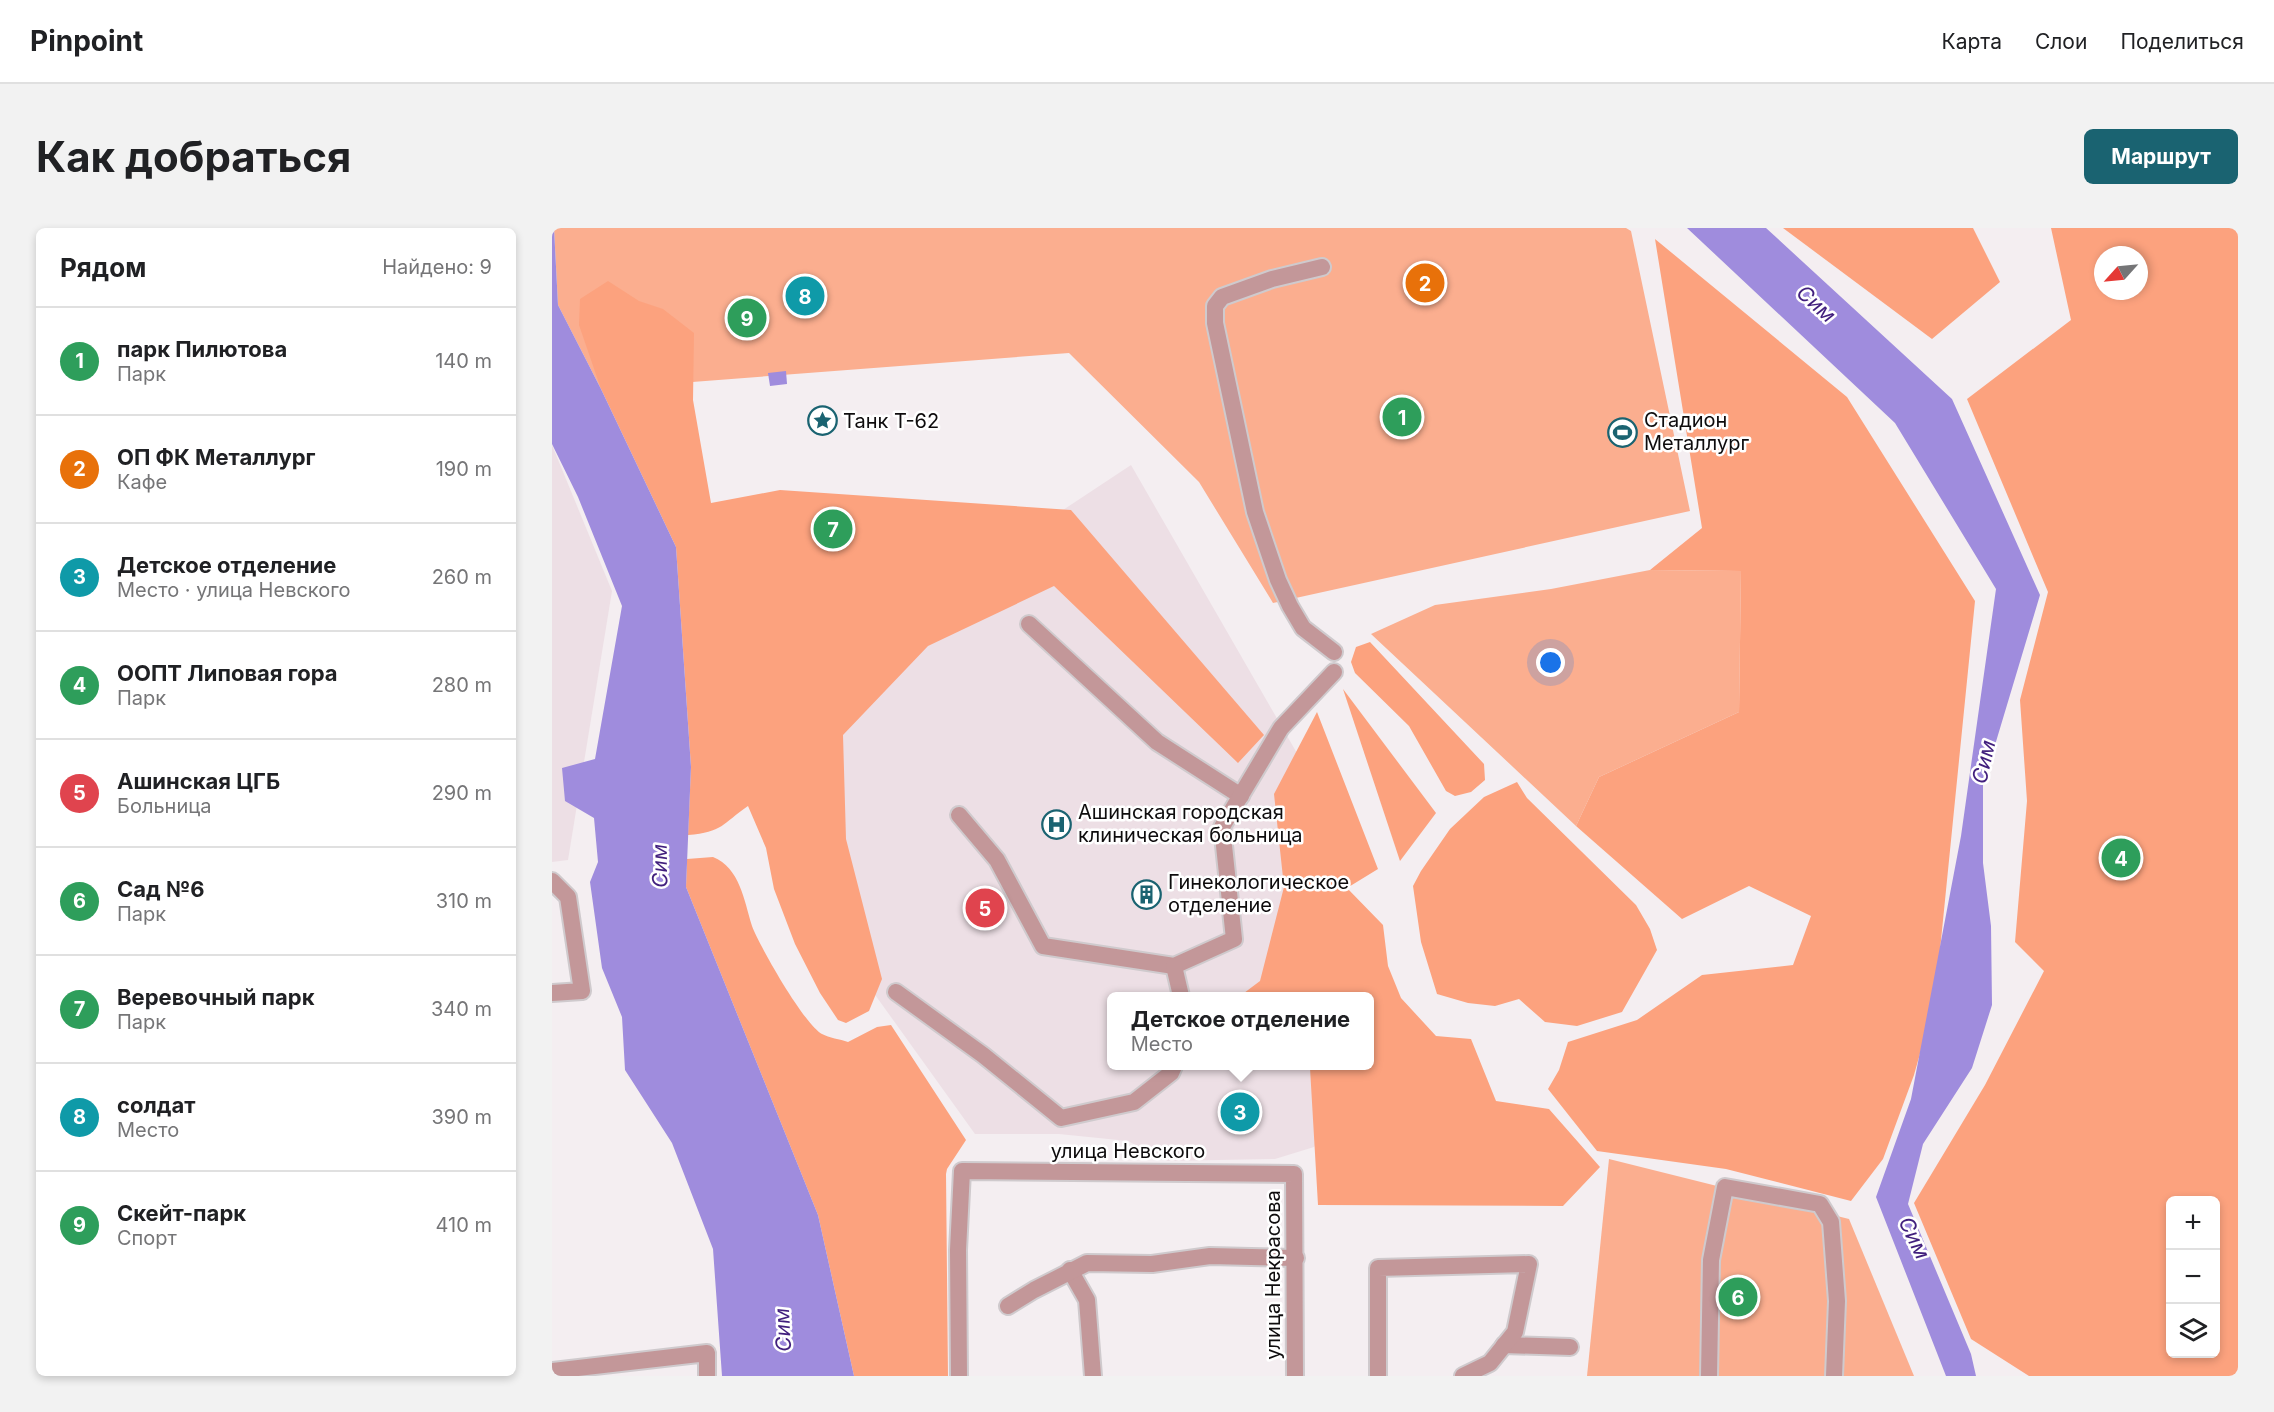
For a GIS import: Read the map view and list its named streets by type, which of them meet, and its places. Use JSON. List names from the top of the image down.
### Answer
{
  "streets": {
    "street": ["улица Невского", "улица Некрасова"]
  },
  "crossings": [
    ["улица Невского", "улица Некрасова"]
  ],
  "water": ["Сим"],
  "places": {
    "place": ["Танк Т-62"],
    "sports": ["Стадион Металлург"],
    "hospital": ["Ашинская городская клиническая больница"],
    "building": ["Гинекологическое отделение"]
  },
  "north": "bottom left",
  "page": {
    "header": "Pinpoint",
    "nav": ["Карта", "Слои", "Поделиться"],
    "buttons": "Маршрут",
    "title": "Как добраться",
    "heading": ["Рядом", "Найдено: 9"],
    "pins": [
      "2",
      "8",
      "9",
      "1",
      "7",
      "4",
      "5",
      "3",
      "6"
    ],
    "list": [
      {
        "mark": "1",
        "name": "парк Пилютова",
        "note": "Парк",
        "value": "140 m"
      },
      {
        "mark": "2",
        "name": "ОП ФК Металлург",
        "note": "Кафе",
        "value": "190 m"
      },
      {
        "mark": "3",
        "name": "Детское отделение",
        "note": "Место · улица Невского",
        "value": "260 m"
      },
      {
        "mark": "4",
        "name": "ООПТ Липовая гора",
        "note": "Парк",
        "value": "280 m"
      },
      {
        "mark": "5",
        "name": "Ашинская ЦГБ",
        "note": "Больница",
        "value": "290 m"
      },
      {
        "mark": "6",
        "name": "Сад №6",
        "note": "Парк",
        "value": "310 m"
      },
      {
        "mark": "7",
        "name": "Веревочный парк",
        "note": "Парк",
        "value": "340 m"
      },
      {
        "mark": "8",
        "name": "солдат",
        "note": "Место",
        "value": "390 m"
      },
      {
        "mark": "9",
        "name": "Скейт-парк",
        "note": "Спорт",
        "value": "410 m"
      }
    ],
    "popup": ["Детское отделение", "Место"],
    "map_buttons": ["+", "−"]
  }
}
